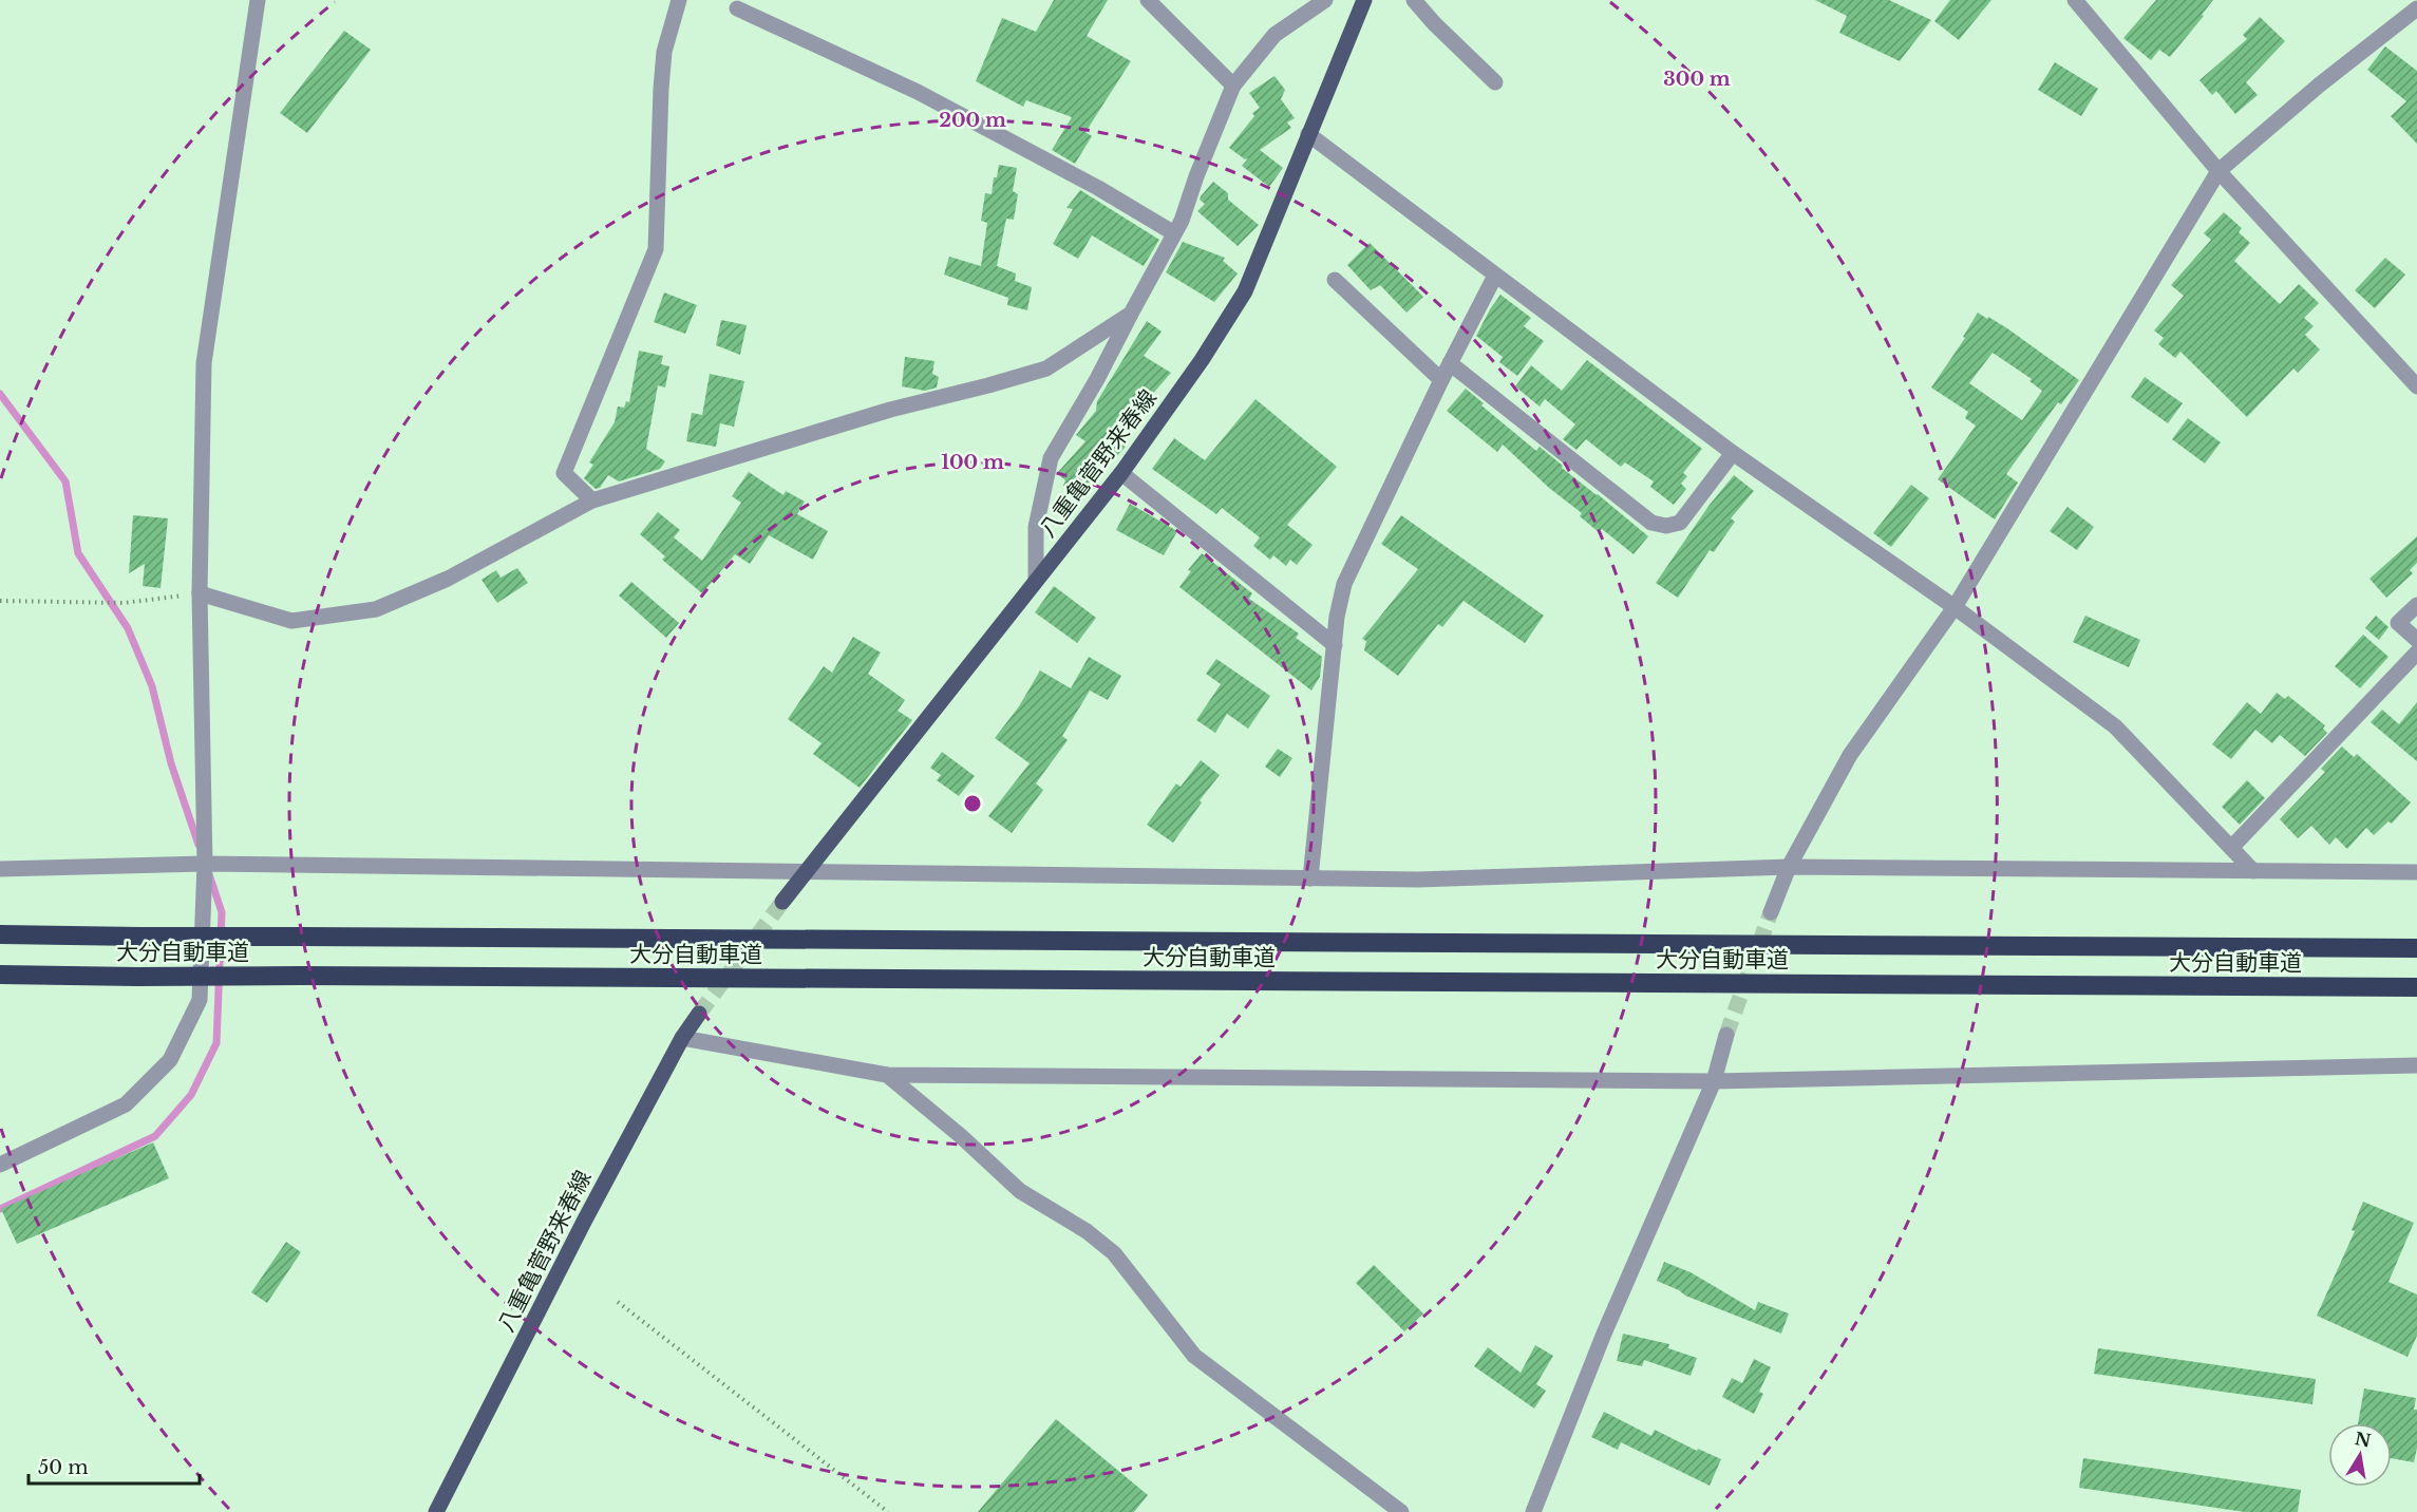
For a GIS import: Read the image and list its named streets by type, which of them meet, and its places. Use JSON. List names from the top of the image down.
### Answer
{
  "streets": {
    "highway": ["大分自動車道"],
    "main road": ["八重亀菅野来春線"]
  },
  "scale_bar": "50 m",
  "north": "top",
  "rings": ["300 m", "200 m", "100 m"]
}
